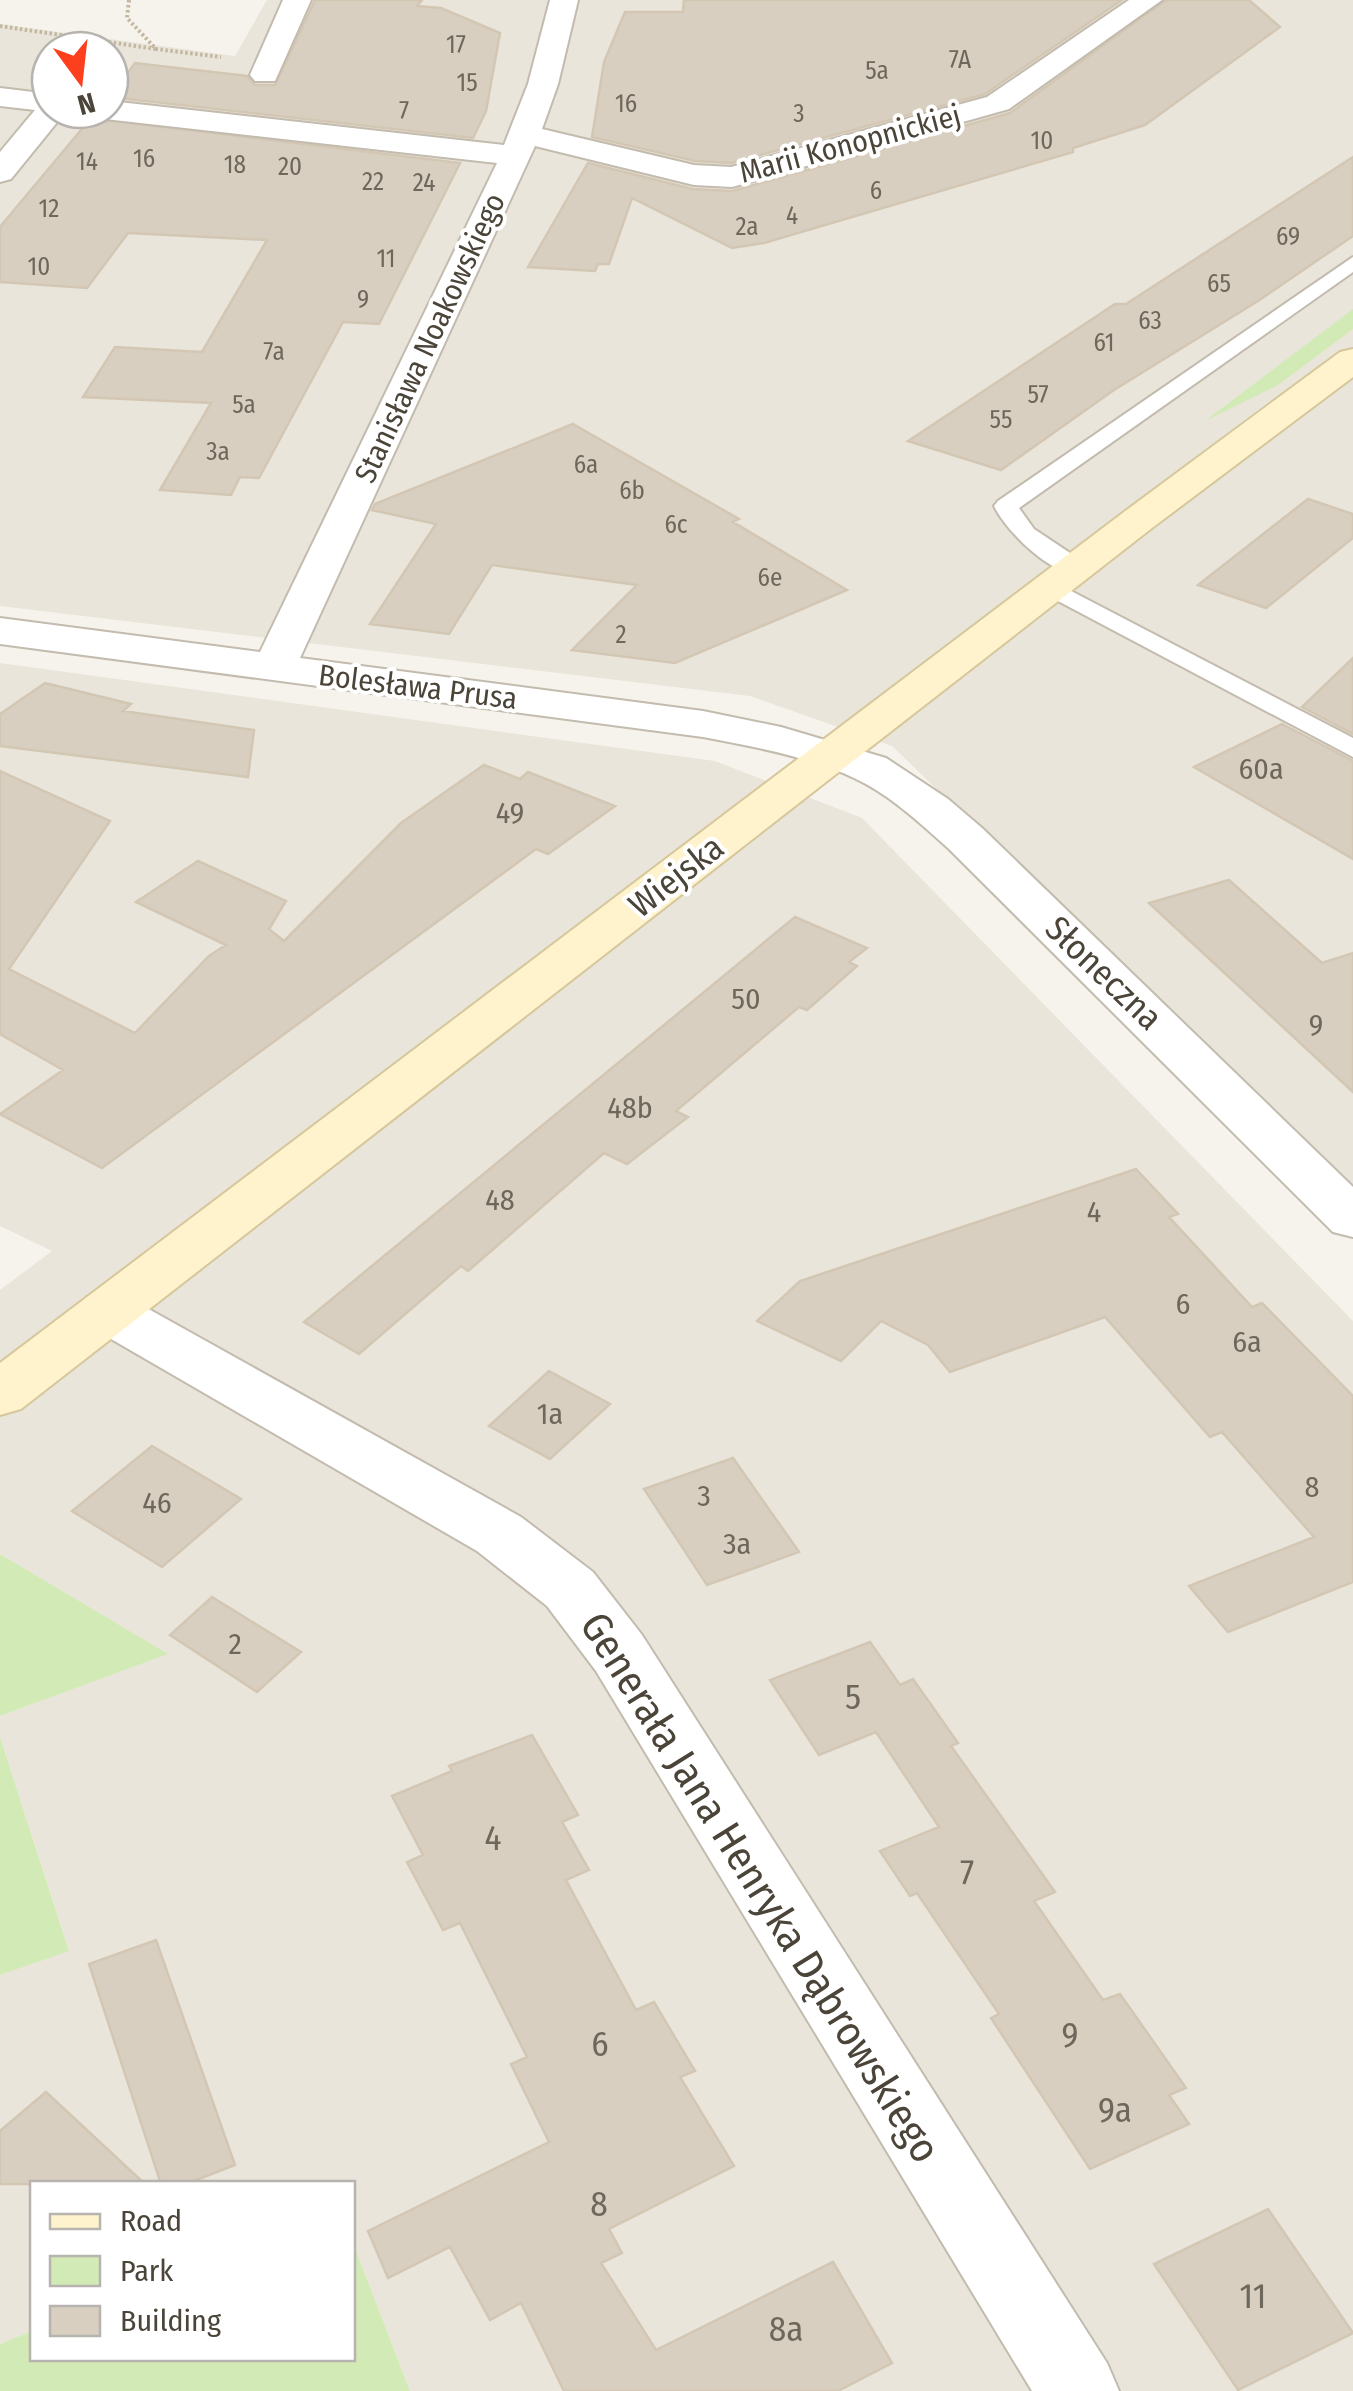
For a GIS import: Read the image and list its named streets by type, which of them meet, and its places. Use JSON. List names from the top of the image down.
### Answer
{
  "streets": {
    "street": [
      "Marii Konopnickiej",
      "Stanisława Noakowskiego",
      "Bolesława Prusa",
      "Wiejska",
      "Słoneczna",
      "Generała Jana Henryka Dąbrowskiego"
    ]
  },
  "crossings": [
    ["Marii Konopnickiej", "Stanisława Noakowskiego"],
    ["Stanisława Noakowskiego", "Bolesława Prusa"],
    ["Bolesława Prusa", "Wiejska"],
    ["Bolesława Prusa", "Słoneczna"],
    ["Wiejska", "Słoneczna"],
    ["Wiejska", "Generała Jana Henryka Dąbrowskiego"]
  ],
  "house_numbers": [
    "17",
    "7A",
    "5a",
    "15",
    "16",
    "7",
    "3",
    "10",
    "16",
    "14",
    "18",
    "20",
    "22",
    "24",
    "6",
    "12",
    "4",
    "2a",
    "69",
    "11",
    "10",
    "65",
    "9",
    "63",
    "61",
    "7a",
    "57",
    "5a",
    "55",
    "3a",
    "6a",
    "6b",
    "6c",
    "6e",
    "2",
    "60a",
    "49",
    "50",
    "9",
    "48b",
    "48",
    "4",
    "6",
    "6a",
    "1a",
    "8",
    "3",
    "46",
    "3a",
    "2",
    "5",
    "4",
    "7",
    "9",
    "6",
    "9a",
    "8",
    "11",
    "8a"
  ],
  "legend": ["Road", "Park", "Building"],
  "north": "bottom"
}
